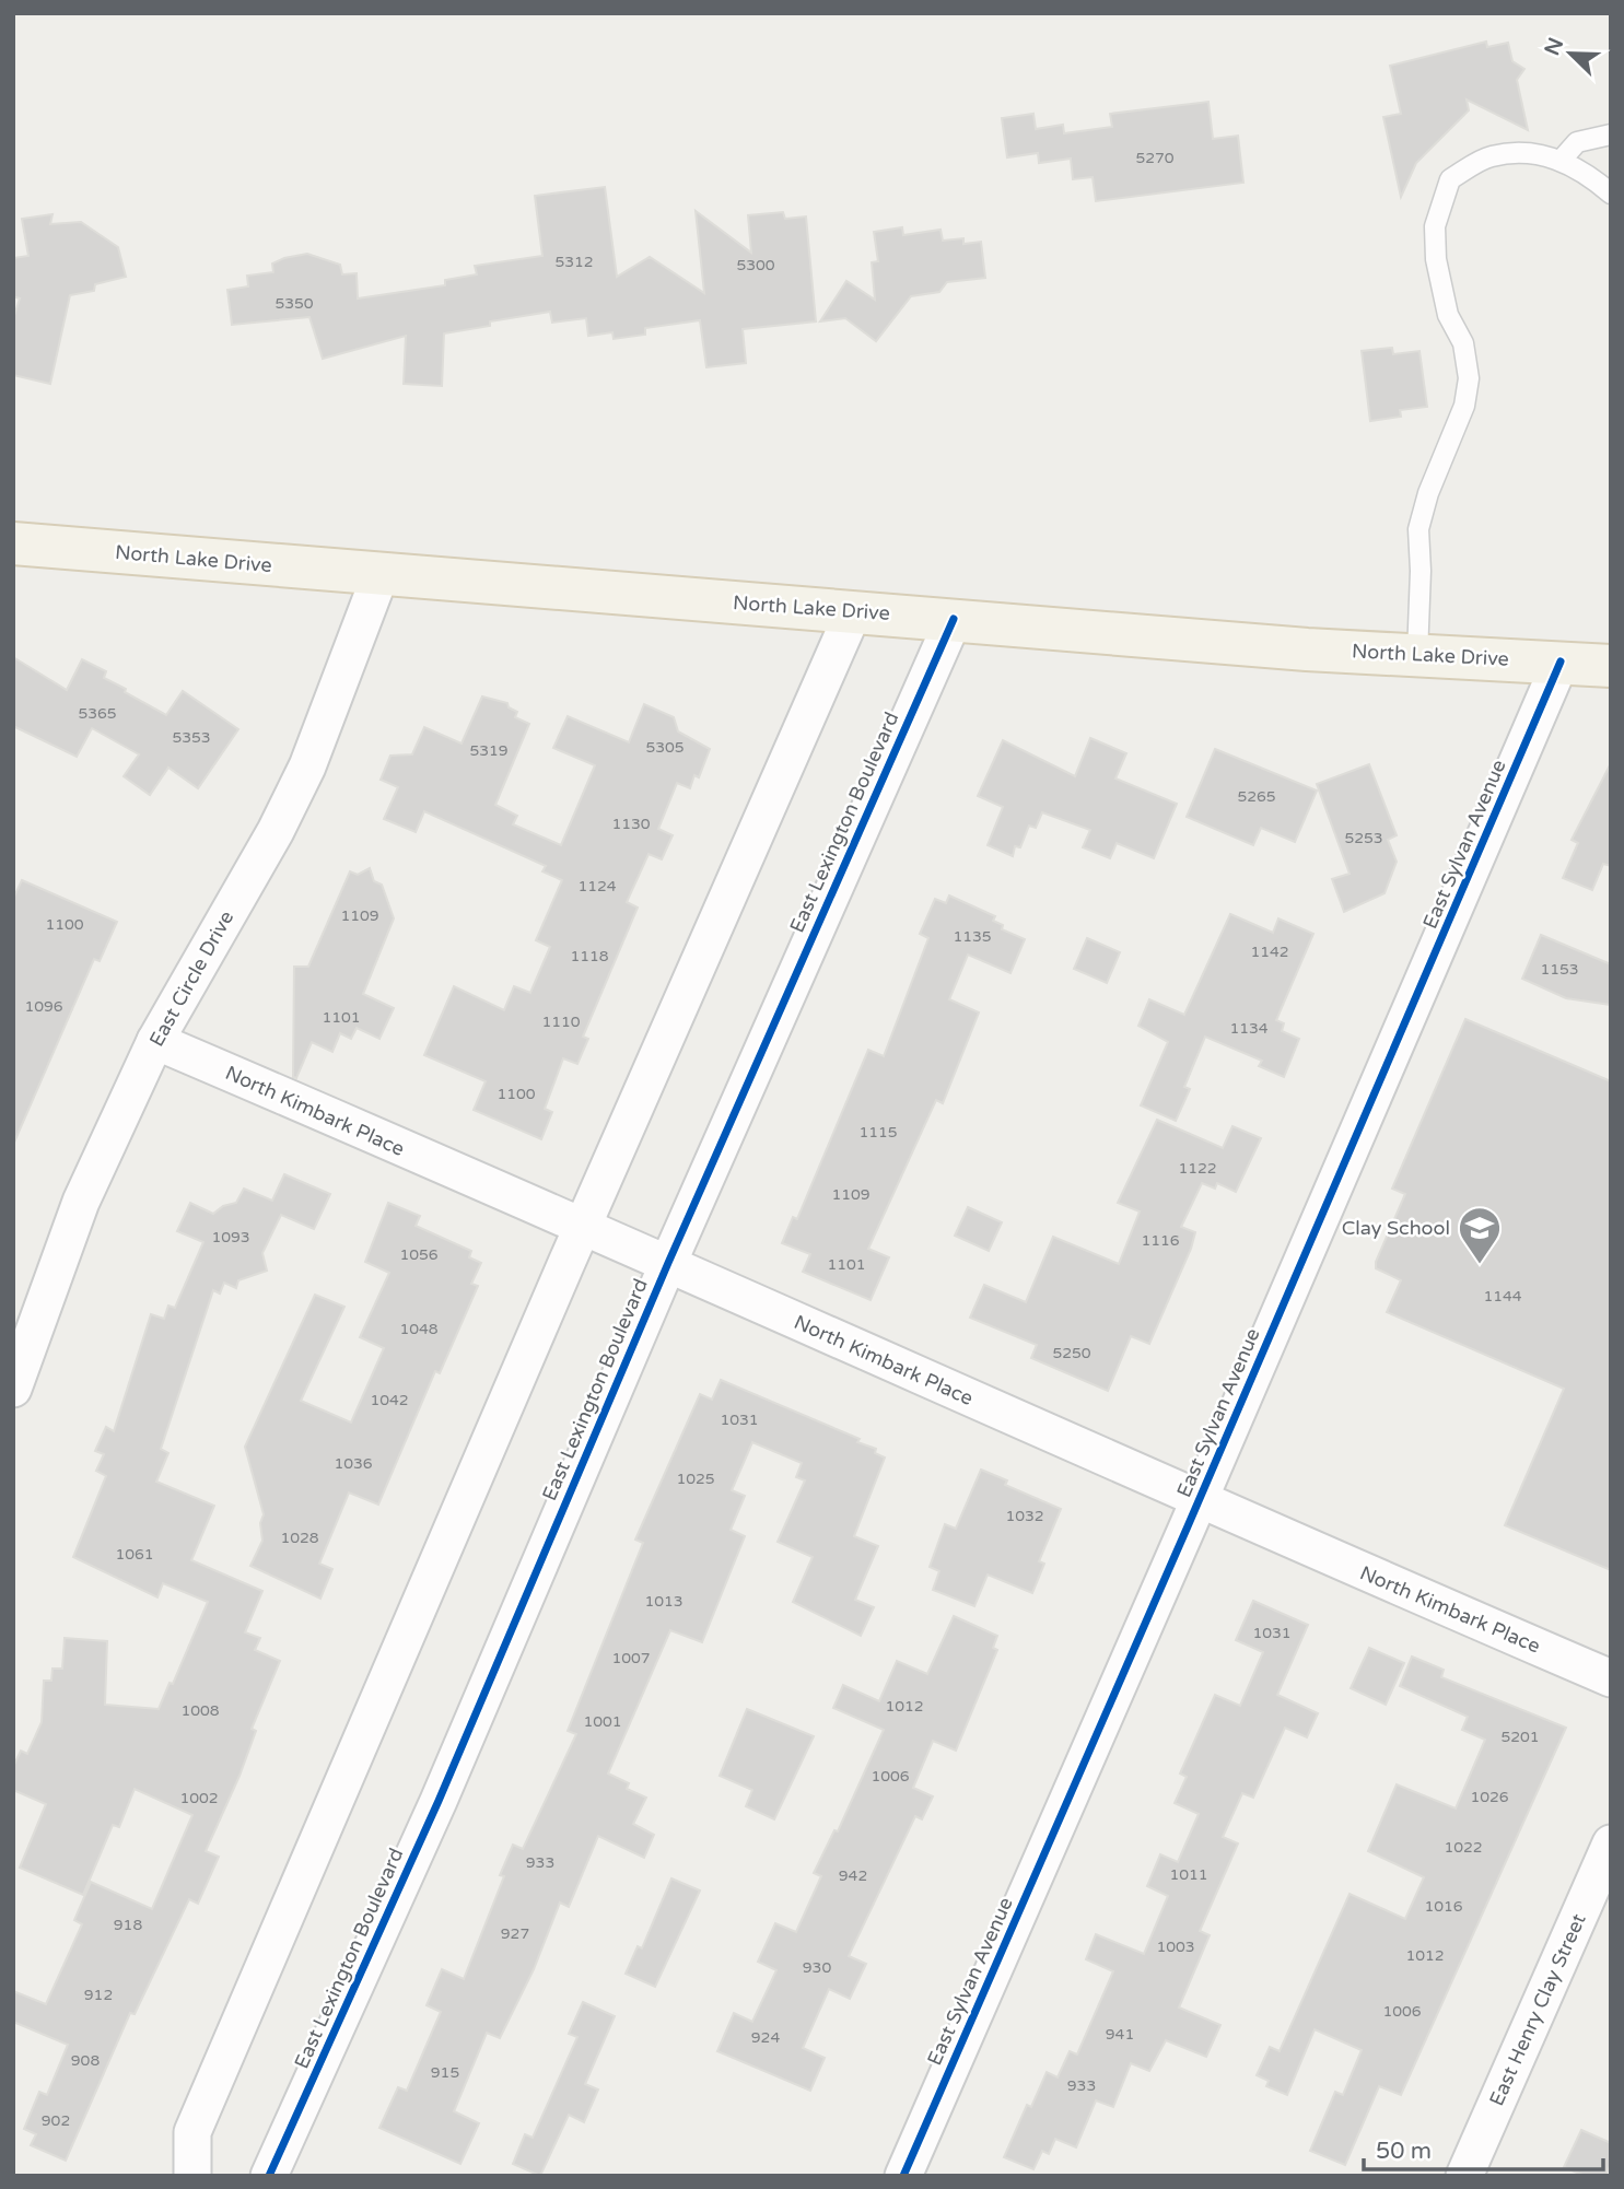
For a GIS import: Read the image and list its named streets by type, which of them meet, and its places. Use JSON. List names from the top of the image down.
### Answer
{
  "streets": {
    "main road": ["North Lake Drive"],
    "street": [
      "East Lexington Boulevard",
      "East Sylvan Avenue",
      "East Circle Drive",
      "North Kimbark Place",
      "East Henry Clay Street"
    ]
  },
  "crossings": [
    ["North Lake Drive", "East Lexington Boulevard"],
    ["North Lake Drive", "East Sylvan Avenue"],
    ["North Lake Drive", "East Circle Drive"],
    ["East Lexington Boulevard", "North Kimbark Place"],
    ["East Sylvan Avenue", "North Kimbark Place"],
    ["East Circle Drive", "North Kimbark Place"]
  ],
  "places": {
    "school or university": ["Clay School"]
  },
  "house_numbers": [
    "5270",
    "5312",
    "5300",
    "5350",
    "5365",
    "5353",
    "5305",
    "5319",
    "5265",
    "1130",
    "5253",
    "1124",
    "1109",
    "1100",
    "1135",
    "1142",
    "1118",
    "1153",
    "1096",
    "1101",
    "1110",
    "1134",
    "1100",
    "1115",
    "1122",
    "1109",
    "1093",
    "1116",
    "1056",
    "1101",
    "1144",
    "1048",
    "5250",
    "1042",
    "1031",
    "1036",
    "1025",
    "1032",
    "1028",
    "1061",
    "1013",
    "1031",
    "1007",
    "1012",
    "1008",
    "1001",
    "5201",
    "1006",
    "1026",
    "1002",
    "1022",
    "933",
    "1011",
    "942",
    "1016",
    "918",
    "927",
    "1003",
    "1012",
    "930",
    "912",
    "1006",
    "941",
    "924",
    "908",
    "915",
    "933",
    "902"
  ],
  "scale_bar": "50 m",
  "north": "top left"
}
